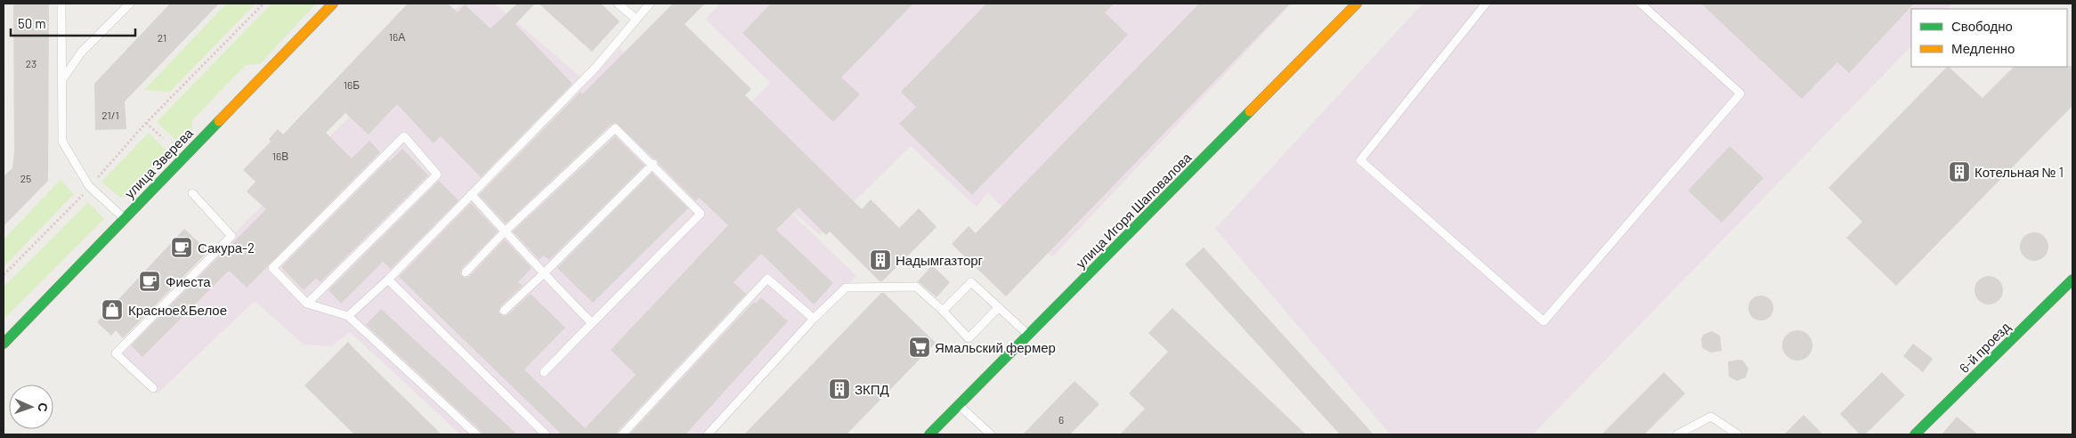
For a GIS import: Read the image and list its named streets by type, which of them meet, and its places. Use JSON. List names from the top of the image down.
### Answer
{
  "streets": {
    "street": ["улица Зверева", "улица Игоря Шаповалова", "6-й проезд"]
  },
  "places": {
    "building": ["Котельная № 1", "Надымгазторг", "ЗКПД"],
    "cafe": ["Сакура-2", "Фиеста"],
    "shop": ["Красное&Белое"],
    "supermarket": ["Ямальский фермер"]
  },
  "house_numbers": [
    "16А",
    "21",
    "23",
    "16Б",
    "21/1",
    "16В",
    "25",
    "6"
  ],
  "legend": ["Свободно", "Медленно"],
  "scale_bar": "50 m",
  "north": "right"
}
